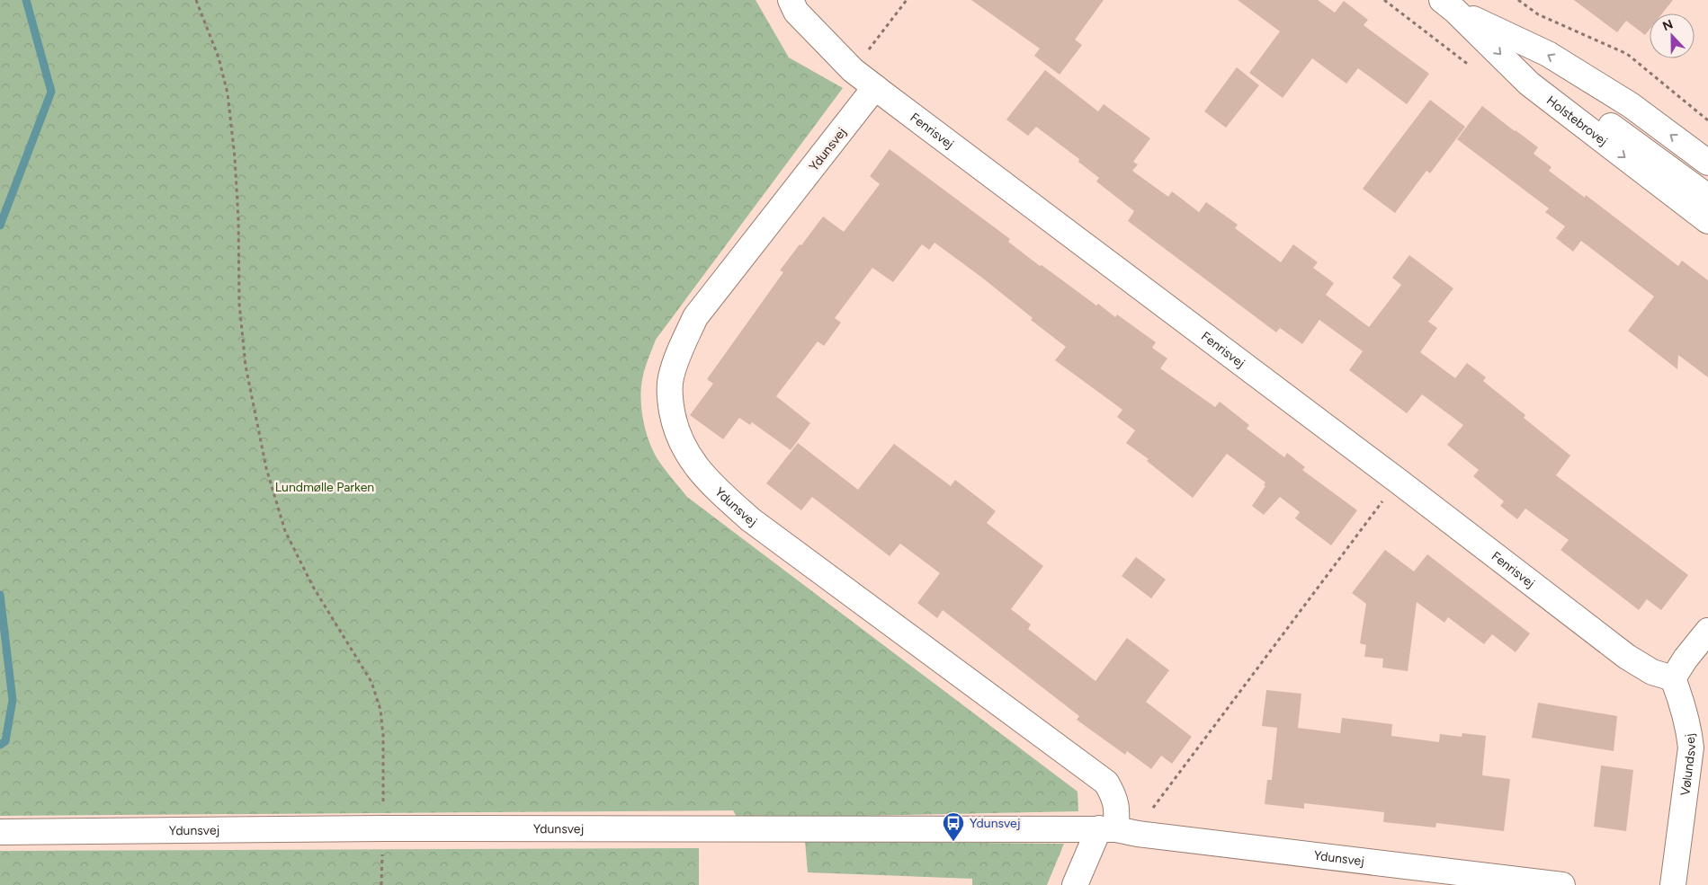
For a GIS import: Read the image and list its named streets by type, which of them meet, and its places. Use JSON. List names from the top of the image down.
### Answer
{
  "streets": {
    "street": [
      "Holstebrovej",
      "Fenrisvej",
      "Ydunsvej",
      "Vølundsvej"
    ]
  },
  "crossings": [
    ["Fenrisvej", "Ydunsvej"],
    ["Fenrisvej", "Vølundsvej"]
  ],
  "parks": ["Lundmølle Parken"],
  "places": {
    "bus stop": ["Ydunsvej"]
  },
  "north": "top"
}
